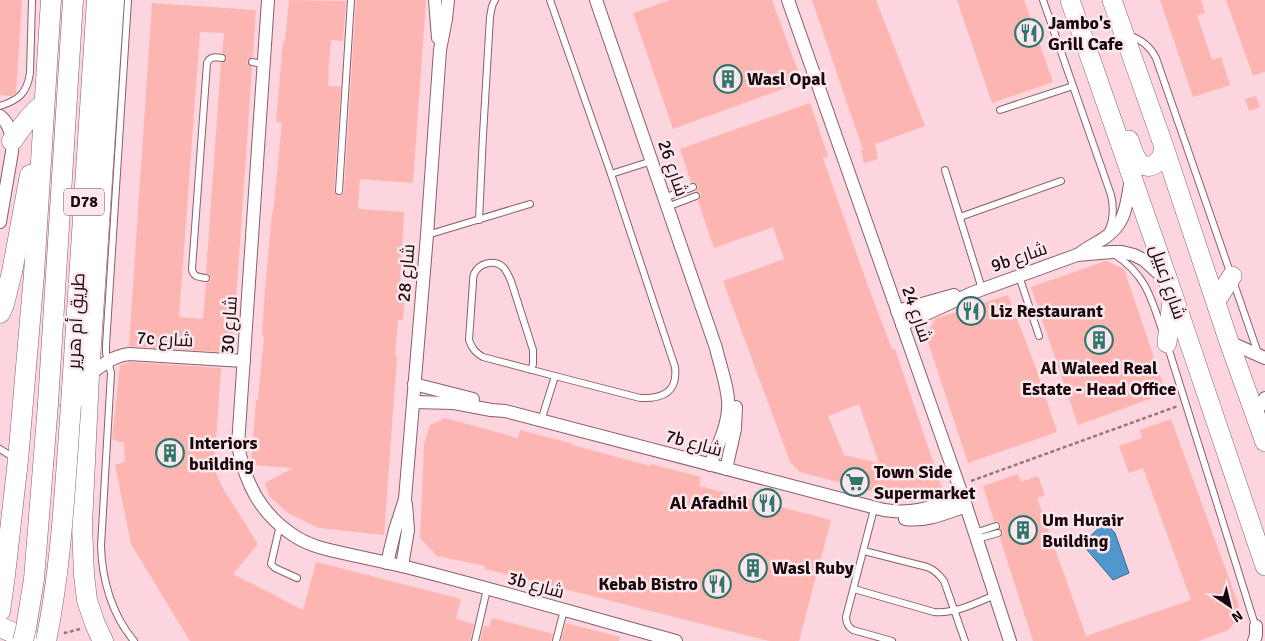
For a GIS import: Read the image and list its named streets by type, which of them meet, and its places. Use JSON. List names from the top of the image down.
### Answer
{
  "streets": {
    "main road": ["D78", "شارع زعبيل", "طريق أم هرير"],
    "street": [
      "شارع 26",
      "9b شارع",
      "شارع 28",
      "شارع 24",
      "شارع 30",
      "7c شارع",
      "7b شارع",
      "3b شارع"
    ]
  },
  "crossings": [
    ["شارع 26", "7b شارع"],
    ["9b شارع", "شارع زعبيل"],
    ["9b شارع", "شارع 24"],
    ["شارع 28", "شارع 30"],
    ["شارع 28", "7b شارع"],
    ["شارع 28", "3b شارع"],
    ["شارع 24", "7b شارع"],
    ["شارع 30", "7c شارع"],
    ["شارع 30", "3b شارع"]
  ],
  "places": {
    "restaurant": [
      "Jambo's Grill Cafe",
      "Liz Restaurant",
      "Al Afadhil",
      "Kebab Bistro"
    ],
    "building": [
      "Wasl Opal",
      "Al Waleed Real Estate - Head Office",
      "Interiors building",
      "Um Hurair Building",
      "Wasl Ruby"
    ],
    "supermarket": ["Town Side Supermarket"]
  },
  "north": "bottom right"
}
